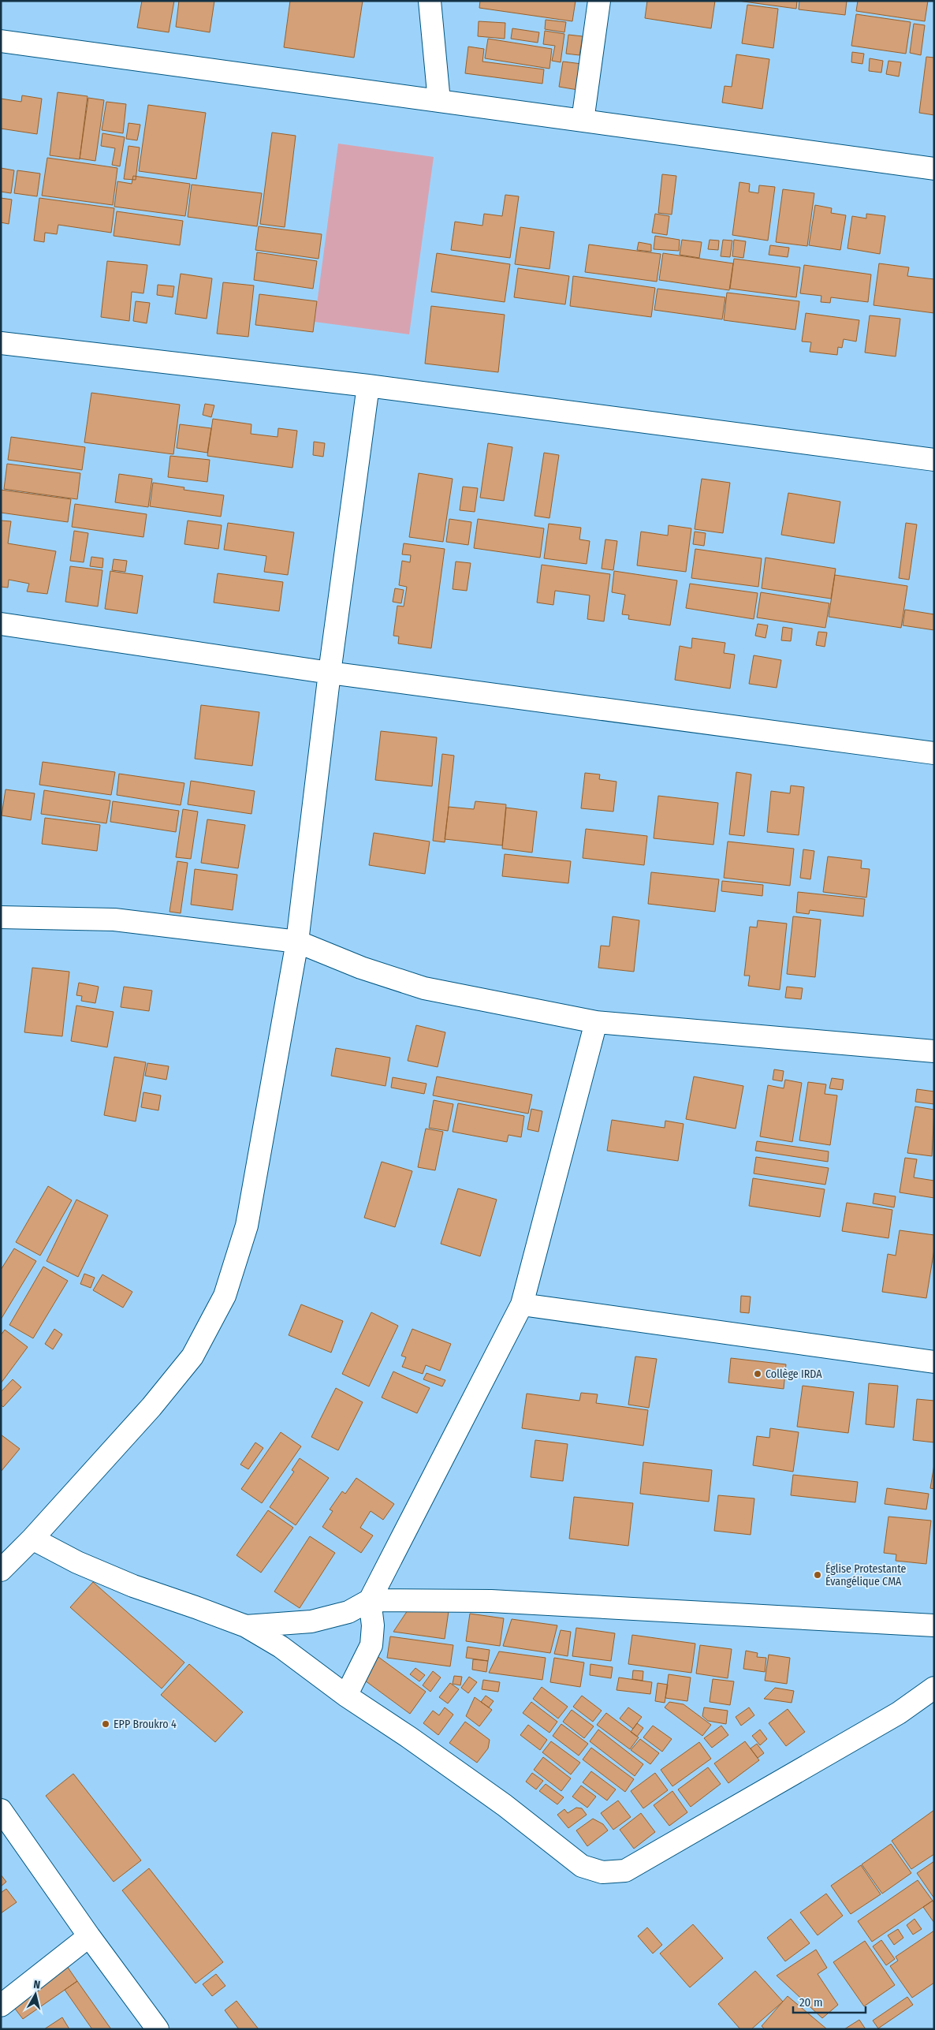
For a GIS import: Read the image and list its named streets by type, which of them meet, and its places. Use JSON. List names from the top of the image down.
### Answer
{
  "places": ["Collège IRDA", "Église Protestante Évangélique CMA", "EPP Broukro 4"],
  "scale_bar": "20 m",
  "north": "top"
}
